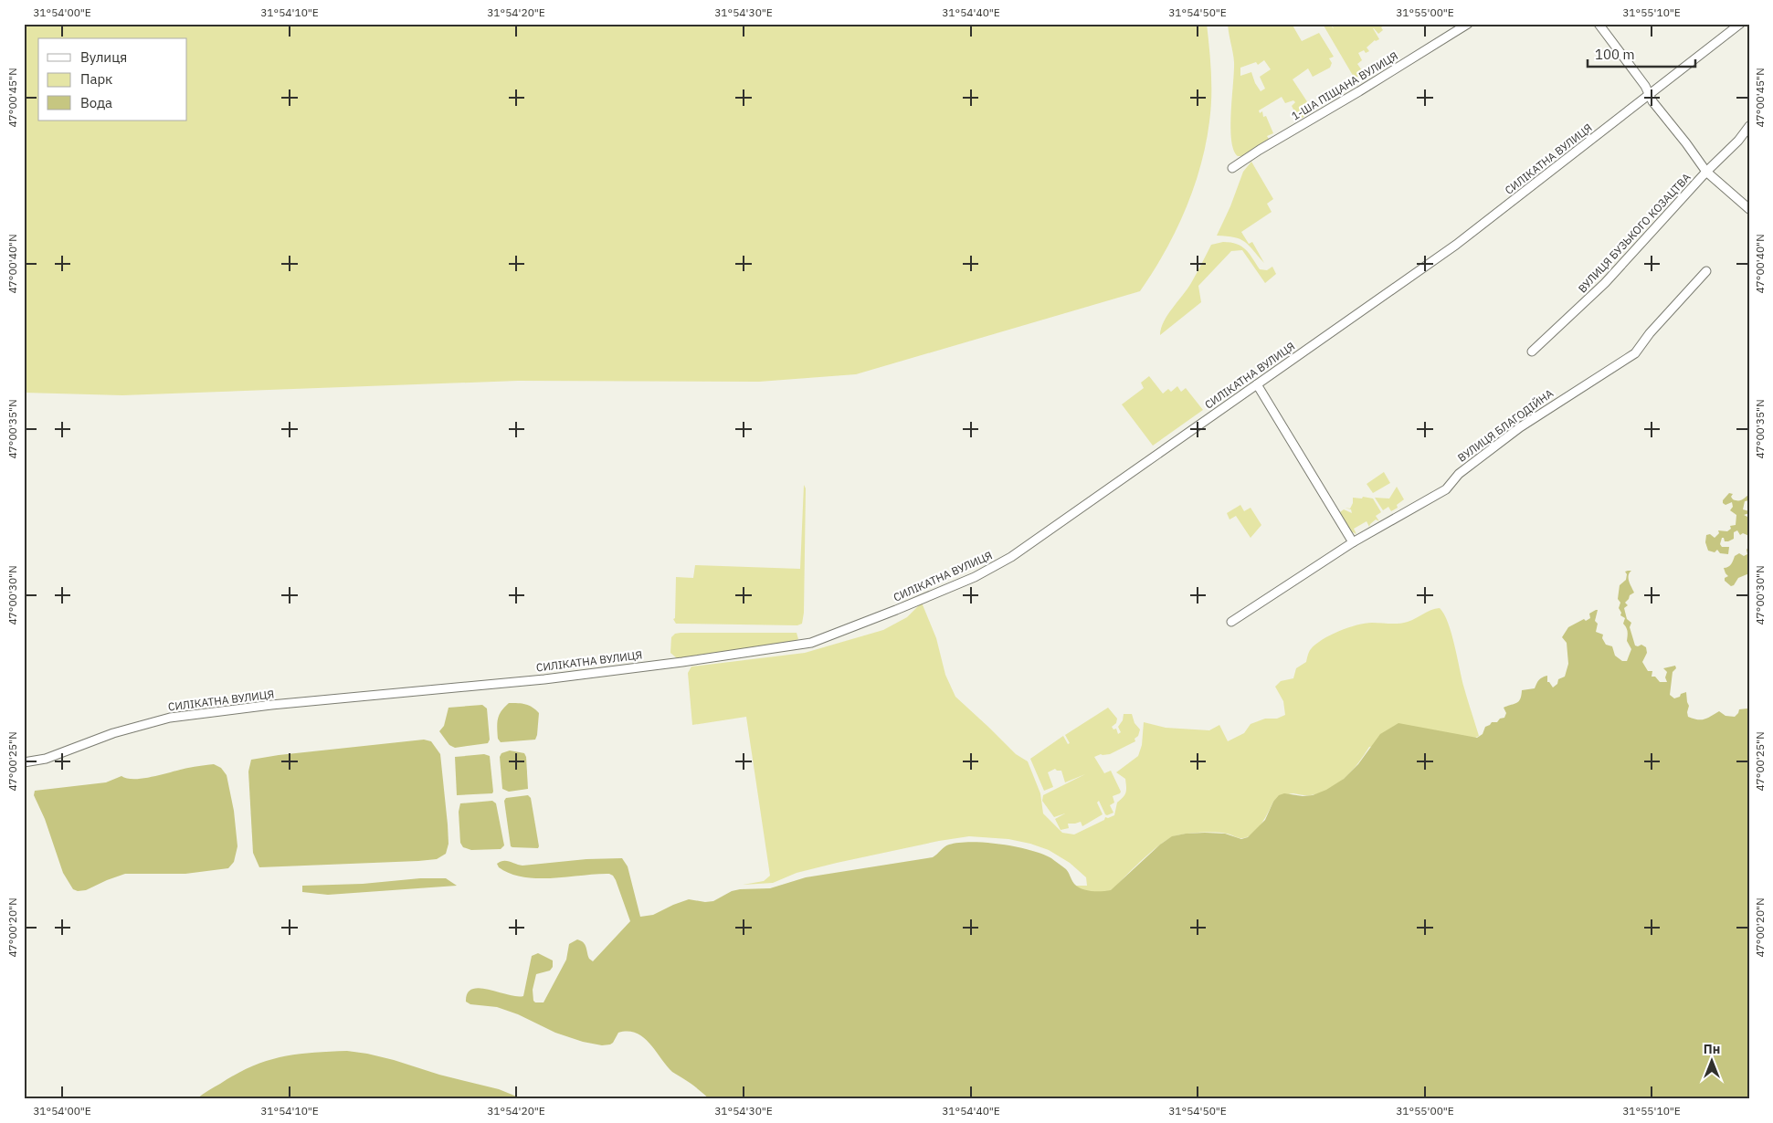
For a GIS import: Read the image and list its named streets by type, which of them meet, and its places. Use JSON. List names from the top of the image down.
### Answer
{
  "streets": {
    "street": [
      "1-ША ПІЩАНА ВУЛИЦЯ",
      "СИЛІКАТНА ВУЛИЦЯ",
      "ВУЛИЦЯ БУЗЬКОГО КОЗАЦТВА",
      "ВУЛИЦЯ БЛАГОДІЙНА"
    ]
  },
  "legend": ["Вулиця", "Парк", "Вода"],
  "scale_bar": "100 m",
  "north": "top",
  "coordinates": [
    "31°54'00\"E",
    "31°54'10\"E",
    "31°54'20\"E",
    "31°54'30\"E",
    "31°54'40\"E",
    "31°54'50\"E",
    "31°55'00\"E",
    "31°55'10\"E",
    "47°00'45\"N",
    "47°00'40\"N",
    "47°00'35\"N",
    "47°00'30\"N",
    "47°00'25\"N",
    "47°00'20\"N"
  ]
}
